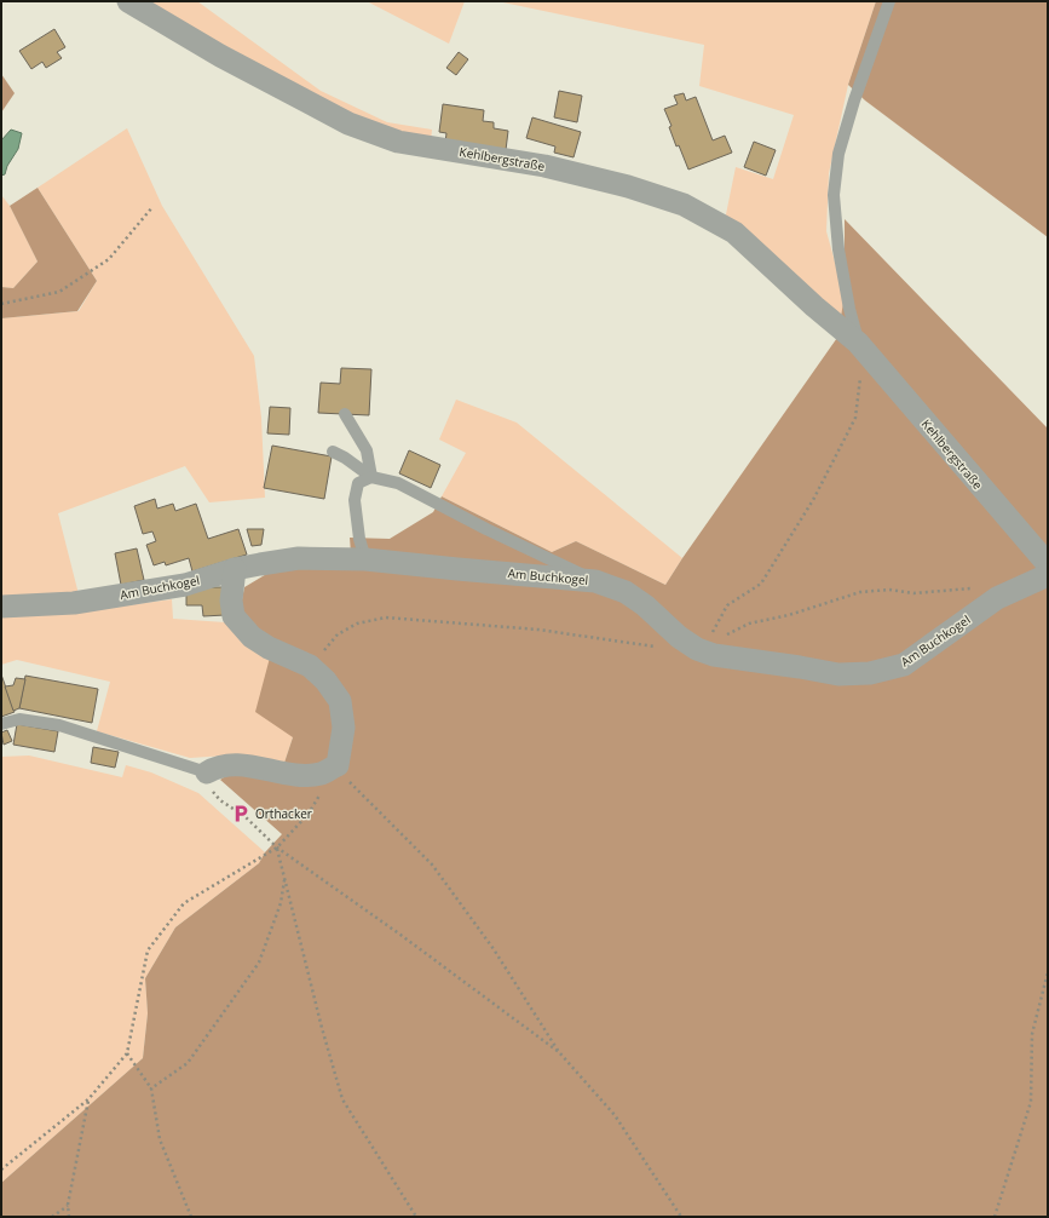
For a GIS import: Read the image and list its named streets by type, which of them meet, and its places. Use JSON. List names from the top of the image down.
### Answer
{
  "streets": {
    "street": ["Kehlbergstraße", "Am Buchkogel"]
  },
  "places": {
    "parking": ["Orthacker"]
  }
}
